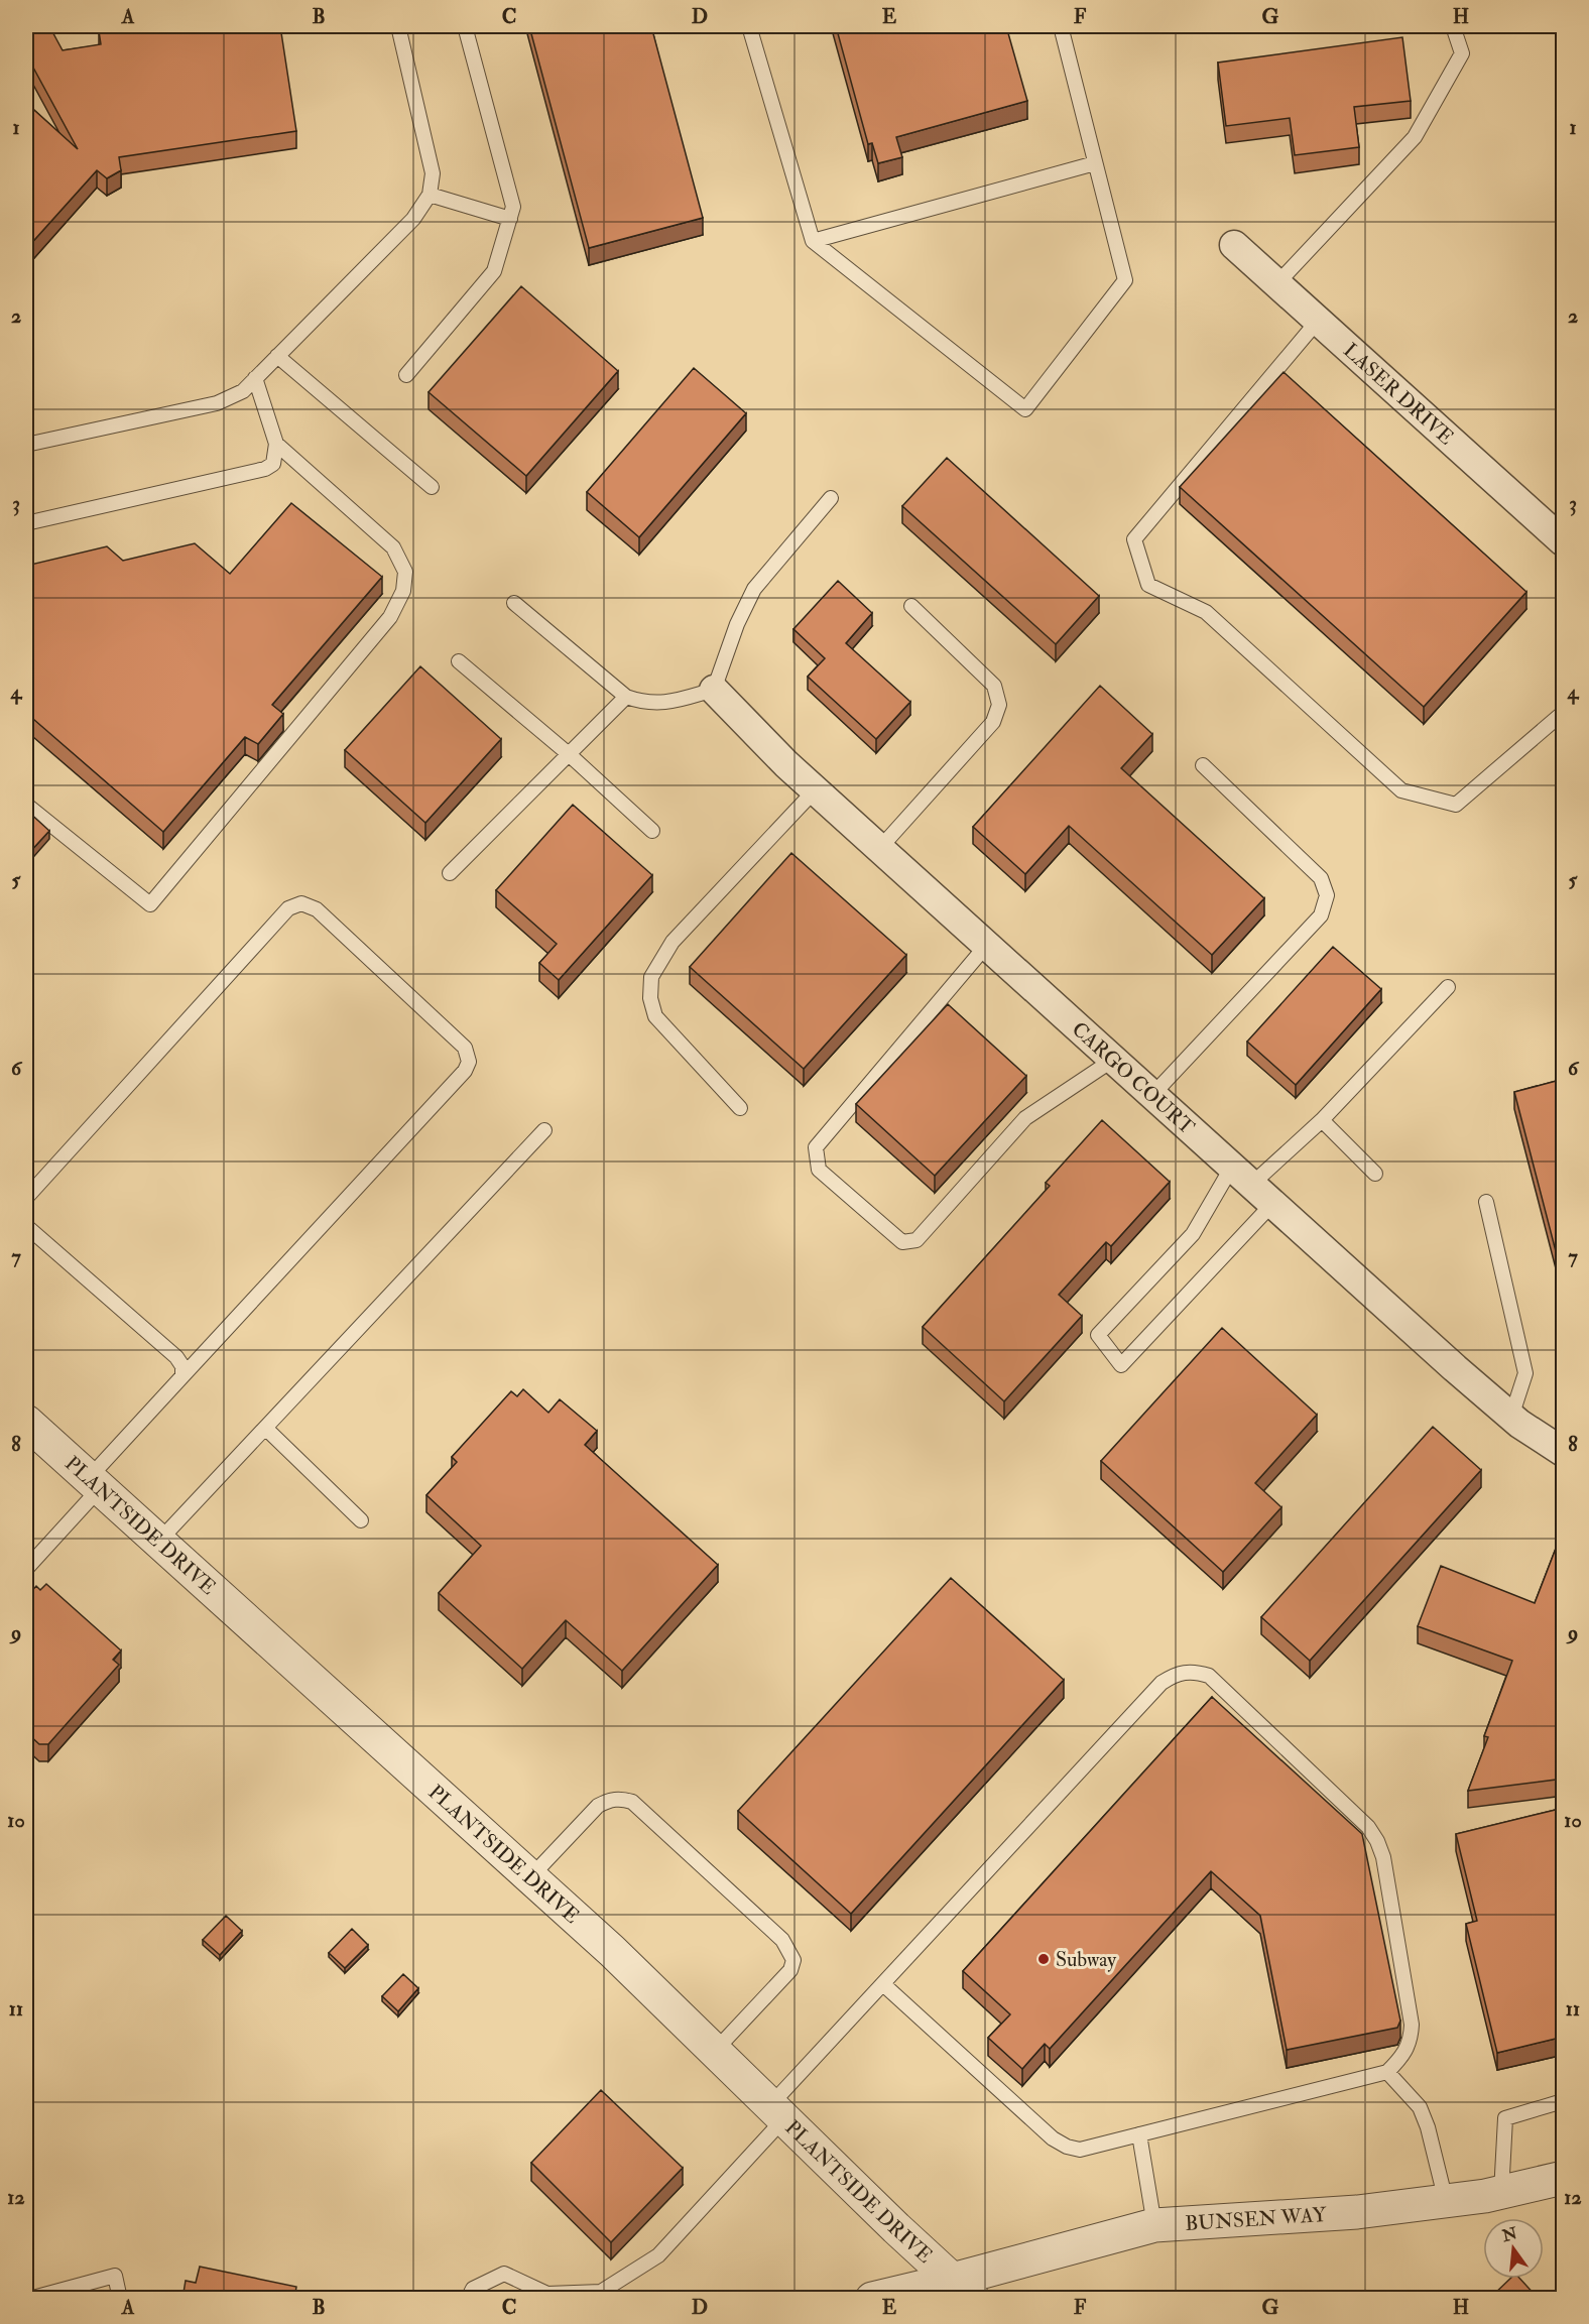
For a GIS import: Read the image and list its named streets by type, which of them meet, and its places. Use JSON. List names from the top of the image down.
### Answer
{
  "streets": {
    "street": [
      "LASER DRIVE",
      "CARGO COURT",
      "PLANTSIDE DRIVE",
      "BUNSEN WAY"
    ]
  },
  "crossings": [
    ["PLANTSIDE DRIVE", "BUNSEN WAY"]
  ],
  "places": ["Subway"],
  "north": "top",
  "grid": {
    "columns": [
      "A",
      "B",
      "C",
      "D",
      "E",
      "F",
      "G",
      "H"
    ],
    "rows": [
      "1",
      "2",
      "3",
      "4",
      "5",
      "6",
      "7",
      "8",
      "9",
      "10",
      "11",
      "12"
    ]
  }
}
